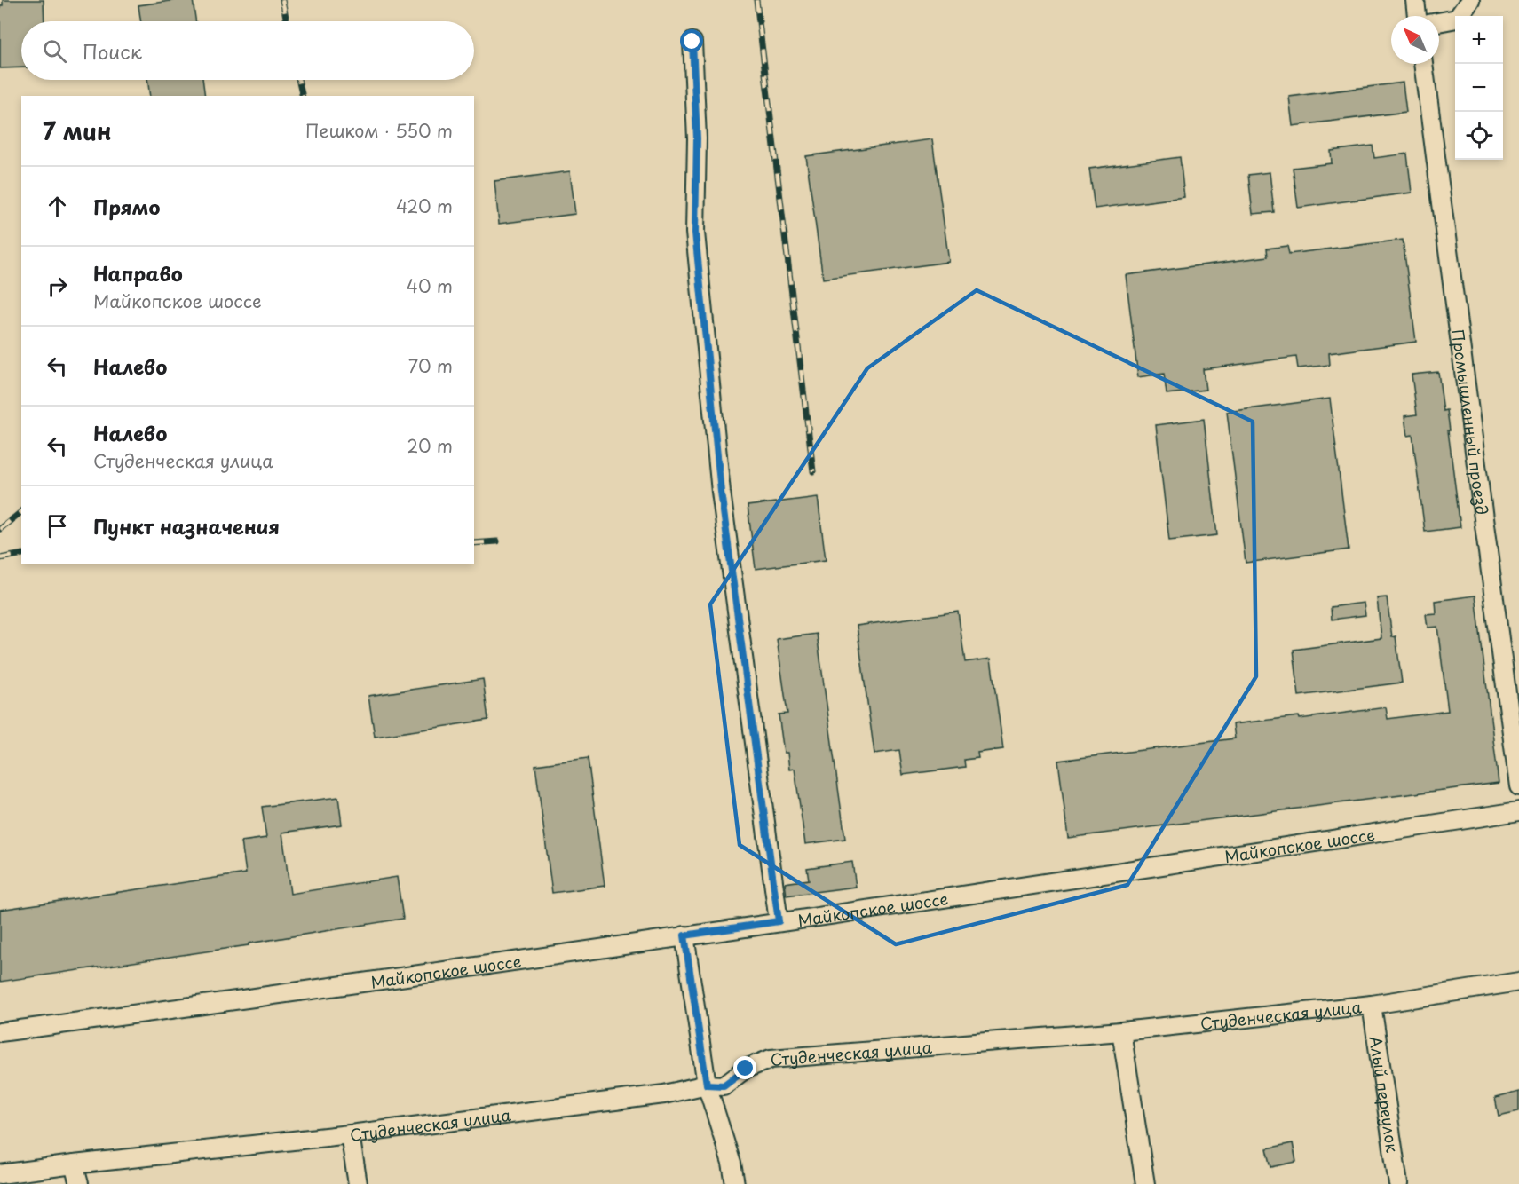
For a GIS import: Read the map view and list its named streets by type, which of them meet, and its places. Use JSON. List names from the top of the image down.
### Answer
{
  "streets": {
    "street": [
      "Промышленный проезд",
      "Майкопское шоссе",
      "Студенческая улица",
      "Алый переулок"
    ]
  },
  "crossings": [
    ["Студенческая улица", "Алый переулок"]
  ],
  "north": "top left",
  "page": {
    "map_buttons": ["+", "−"],
    "search": "Поиск",
    "heading": ["7 мин", "Пешком · 550 m"],
    "list": [
      ["Прямо", "420 m"],
      ["Направо", "Майкопское шоссе", "40 m"],
      ["Налево", "70 m"],
      ["Налево", "Студенческая улица", "20 m"],
      "Пункт назначения"
    ]
  }
}
